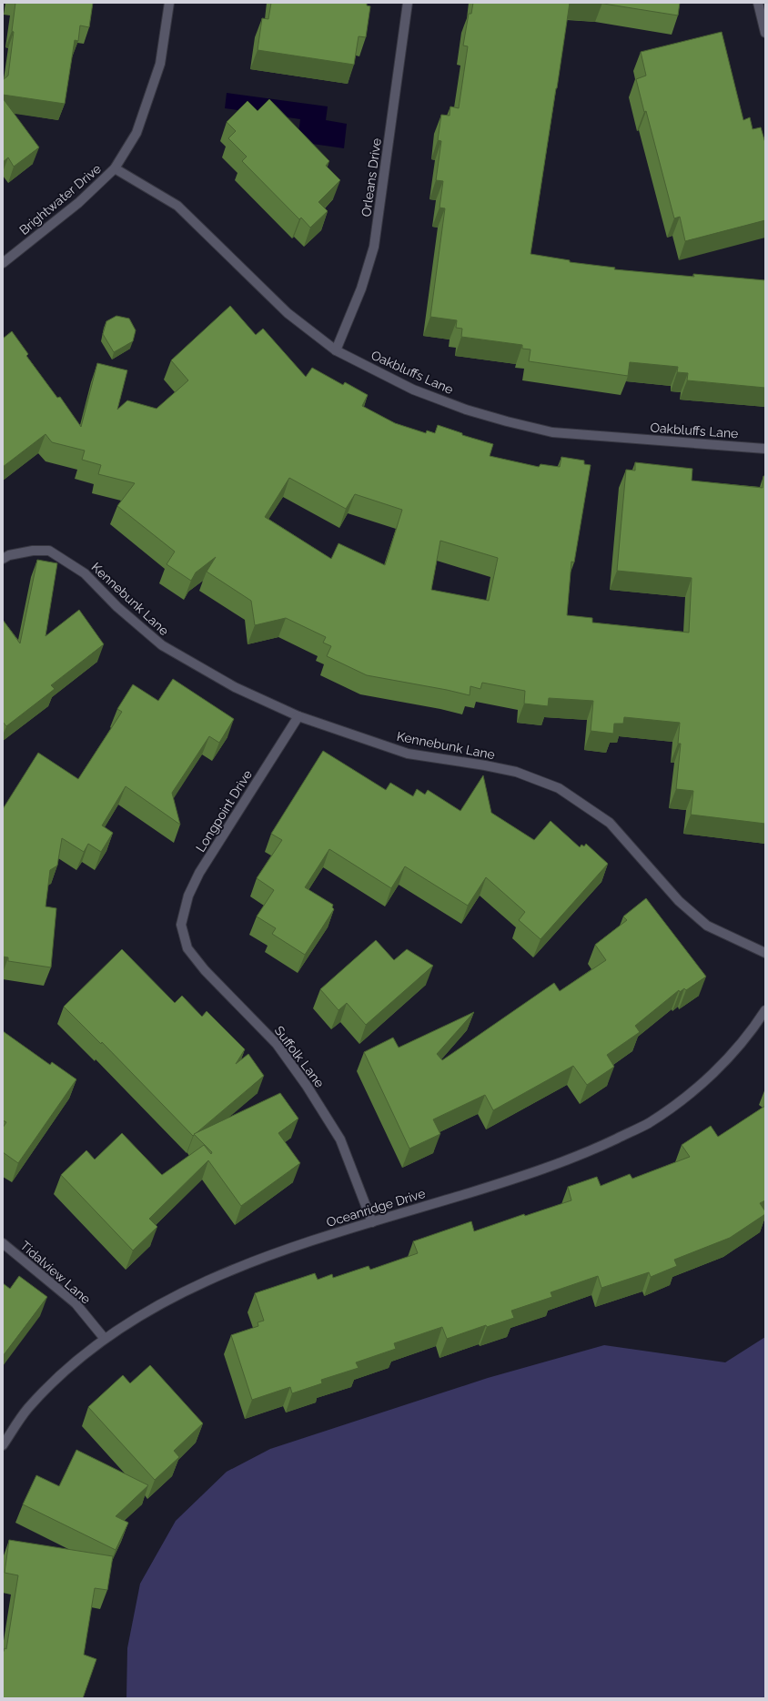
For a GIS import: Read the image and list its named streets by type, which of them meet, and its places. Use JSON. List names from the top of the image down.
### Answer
{
  "streets": {
    "street": [
      "Orleans Drive",
      "Brightwater Drive",
      "Oakbluffs Lane",
      "Kennebunk Lane",
      "Longpoint Drive",
      "Suffolk Lane",
      "Oceanridge Drive",
      "Tidalview Lane"
    ]
  },
  "crossings": [
    ["Orleans Drive", "Oakbluffs Lane"],
    ["Brightwater Drive", "Oakbluffs Lane"],
    ["Kennebunk Lane", "Longpoint Drive"],
    ["Longpoint Drive", "Suffolk Lane"],
    ["Suffolk Lane", "Oceanridge Drive"],
    ["Oceanridge Drive", "Tidalview Lane"]
  ]
}
